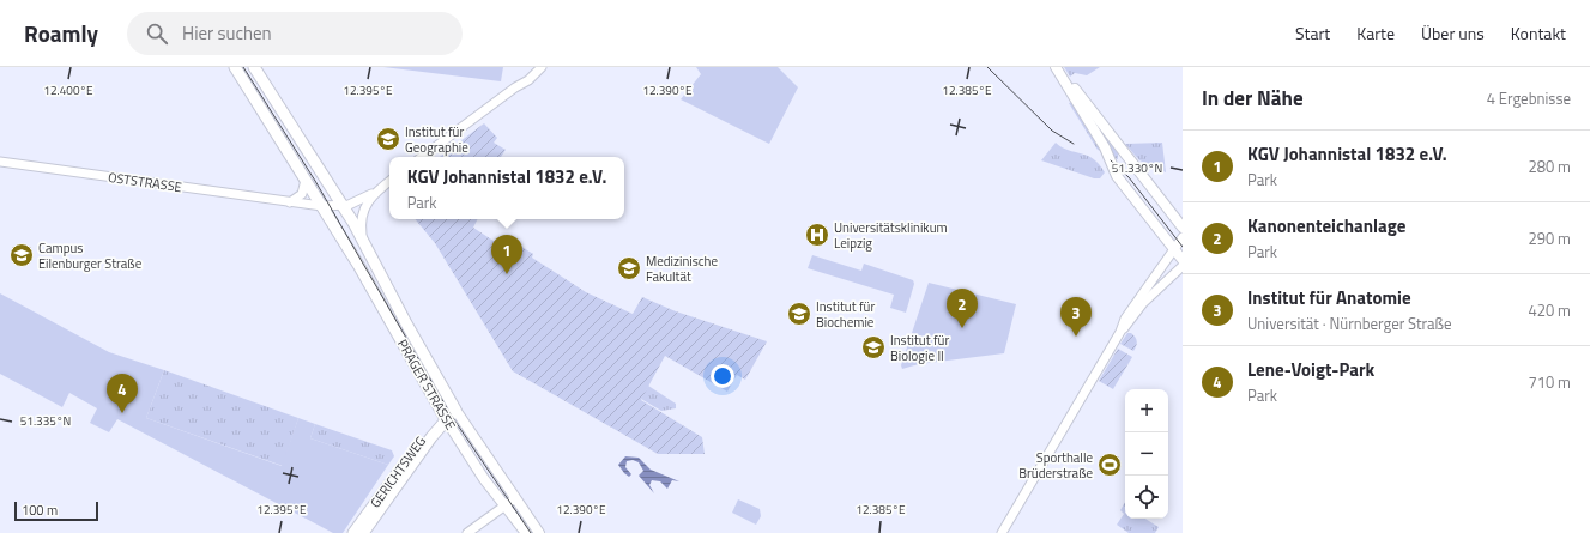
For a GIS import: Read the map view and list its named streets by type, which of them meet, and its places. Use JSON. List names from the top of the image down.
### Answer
{
  "streets": {
    "main road": ["PRAGER STRASSE", "GERICHTSWEG"],
    "street": ["OSTSTRASSE"]
  },
  "crossings": [
    ["OSTSTRASSE", "PRAGER STRASSE"],
    ["PRAGER STRASSE", "GERICHTSWEG"]
  ],
  "places": {
    "school or university": [
      "Institut für Geographie",
      "Campus Eilenburger Straße",
      "Medizinische Fakultät",
      "Institut für Biochemie",
      "Institut für Biologie II"
    ],
    "hospital": ["Universitätsklinikum Leipzig"],
    "sports": ["Sporthalle Brüderstraße"]
  },
  "scale_bar": "100 m",
  "page": {
    "header": "Roamly",
    "search": "Hier suchen",
    "nav": [
      "Start",
      "Karte",
      "Über uns",
      "Kontakt"
    ],
    "heading": ["In der Nähe", "4 Ergebnisse"],
    "list": [
      {
        "mark": "1",
        "name": "KGV Johannistal 1832 e.V.",
        "note": "Park",
        "value": "280 m"
      },
      {
        "mark": "2",
        "name": "Kanonenteichanlage",
        "note": "Park",
        "value": "290 m"
      },
      {
        "mark": "3",
        "name": "Institut für Anatomie",
        "note": "Universität · Nürnberger Straße",
        "value": "420 m"
      },
      {
        "mark": "4",
        "name": "Lene-Voigt-Park",
        "note": "Park",
        "value": "710 m"
      }
    ],
    "popup": ["KGV Johannistal 1832 e.V.", "Park"],
    "pins": [
      "1",
      "2",
      "3",
      "4"
    ],
    "map_buttons": ["+", "−"],
    "scale": "100 m"
  },
  "coordinates": [
    "12.400°E",
    "12.390°E",
    "12.395°E",
    "12.385°E",
    "51.330°N",
    "51.335°N"
  ]
}
